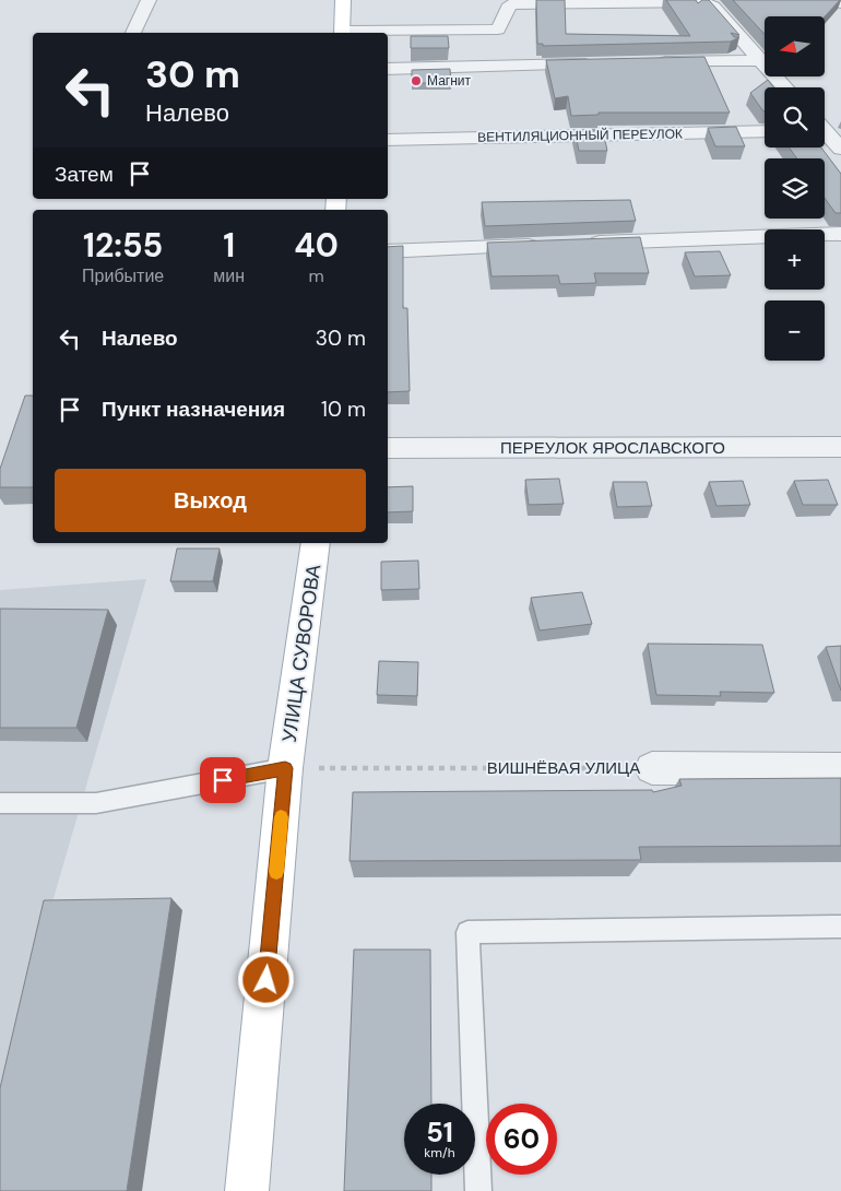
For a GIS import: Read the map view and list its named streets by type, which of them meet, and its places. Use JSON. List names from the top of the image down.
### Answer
{
  "streets": {
    "main road": ["УЛИЦА СУВОРОВА"],
    "street": ["ВЕНТИЛЯЦИОННЫЙ ПЕРЕУЛОК", "ПЕРЕУЛОК ЯРОСЛАВСКОГО", "ВИШНЁВАЯ УЛИЦА"]
  },
  "crossings": [
    ["УЛИЦА СУВОРОВА", "ВИШНЁВАЯ УЛИЦА"]
  ],
  "places": ["Магнит"],
  "north": "left",
  "page": {
    "map_buttons": ["+", "−"],
    "turn": ["30 m", "Налево"],
    "then": "Затем",
    "eta": [
      "12:55",
      "Прибытие",
      "1",
      "мин",
      "40",
      "m"
    ],
    "list": [
      {
        "name": "Налево",
        "value": "30 m"
      },
      {
        "name": "Пункт назначения",
        "value": "10 m"
      }
    ],
    "buttons": "Выход",
    "speed": "51 km/h",
    "limit": "60"
  }
}
